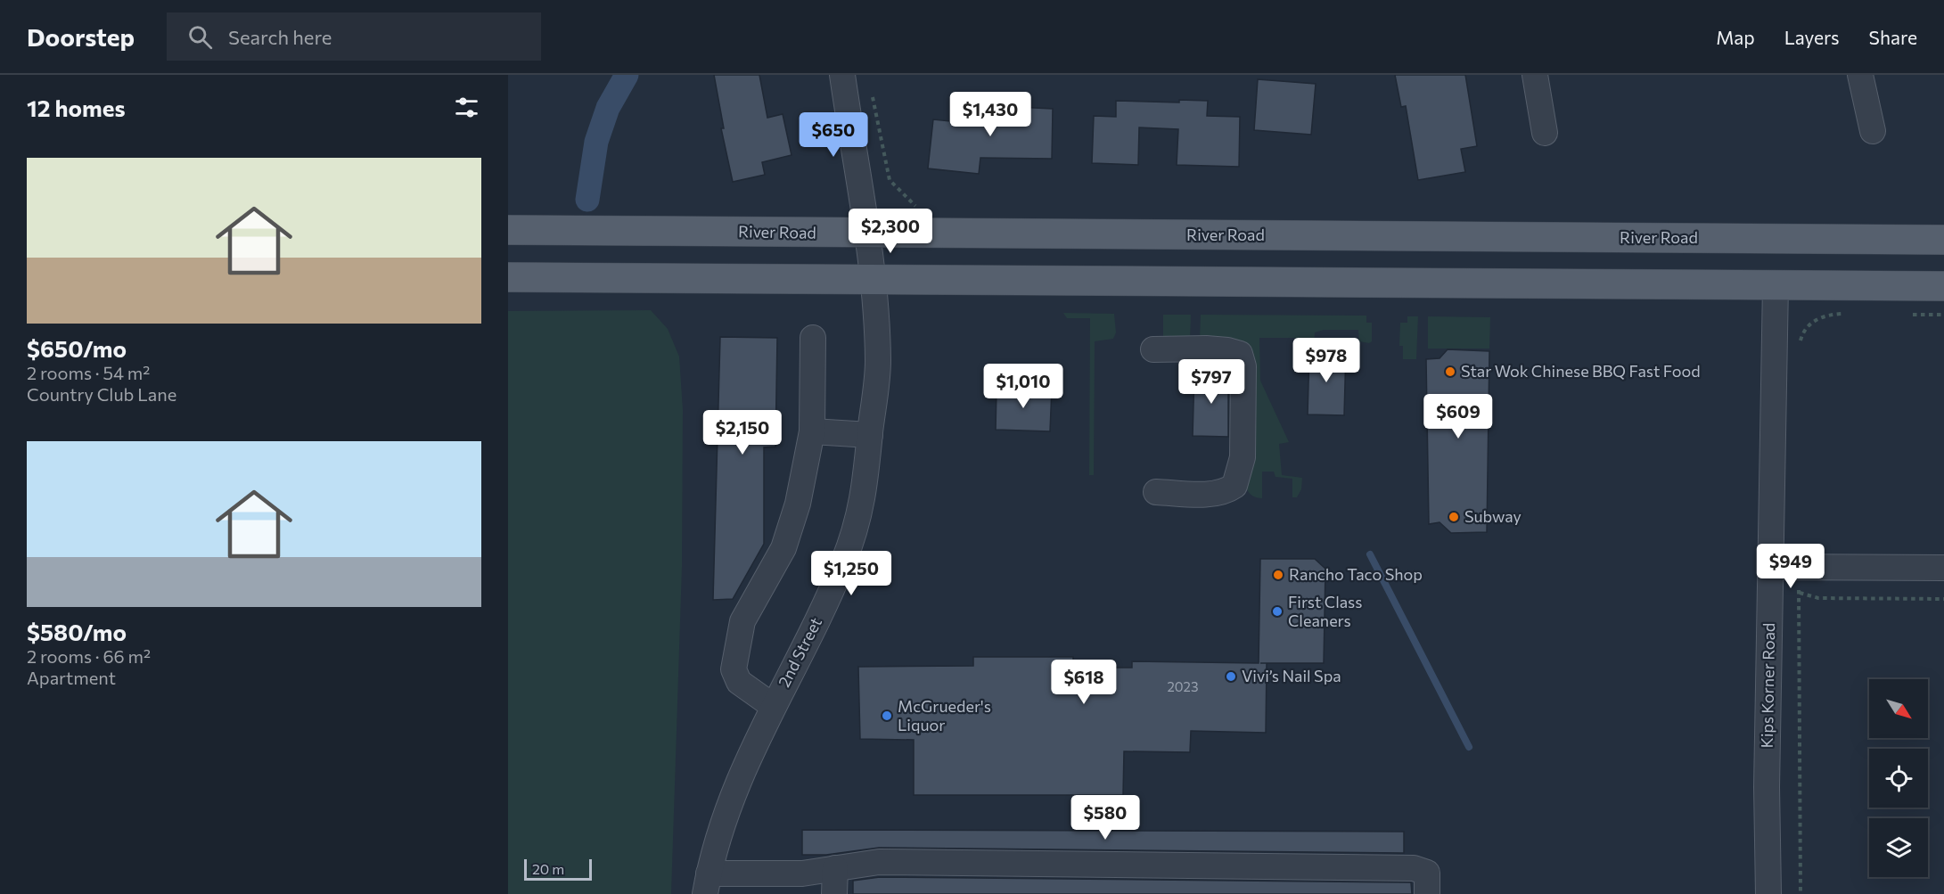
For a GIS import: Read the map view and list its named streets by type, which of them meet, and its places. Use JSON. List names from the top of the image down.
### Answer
{
  "streets": {
    "main road": ["River Road"],
    "street": ["2nd Street", "Kips Korner Road"]
  },
  "crossings": [
    ["River Road", "2nd Street"]
  ],
  "places": [
    "Star Wok Chinese BBQ Fast Food",
    "Subway",
    "Rancho Taco Shop",
    "First Class Cleaners",
    "Vivi’s Nail Spa",
    "McGrueder's Liquor"
  ],
  "house_numbers": ["2023"],
  "scale_bar": "20 m",
  "north": "bottom right",
  "page": {
    "header": "Doorstep",
    "search": "Search here",
    "nav": ["Map", "Layers", "Share"],
    "heading": "12 homes",
    "price": [
      "$1,430",
      "$650",
      "$2,300",
      "$978",
      "$797",
      "$1,010",
      "$609",
      "$2,150",
      "$949",
      "$1,250",
      "$618",
      "$580"
    ],
    "list": [
      {
        "name": "$650/mo",
        "note": "2 rooms · 54 m² · Country Club Lane"
      },
      {
        "name": "$580/mo",
        "note": "2 rooms · 66 m² · Apartment"
      }
    ],
    "scale": "20 m"
  }
}
